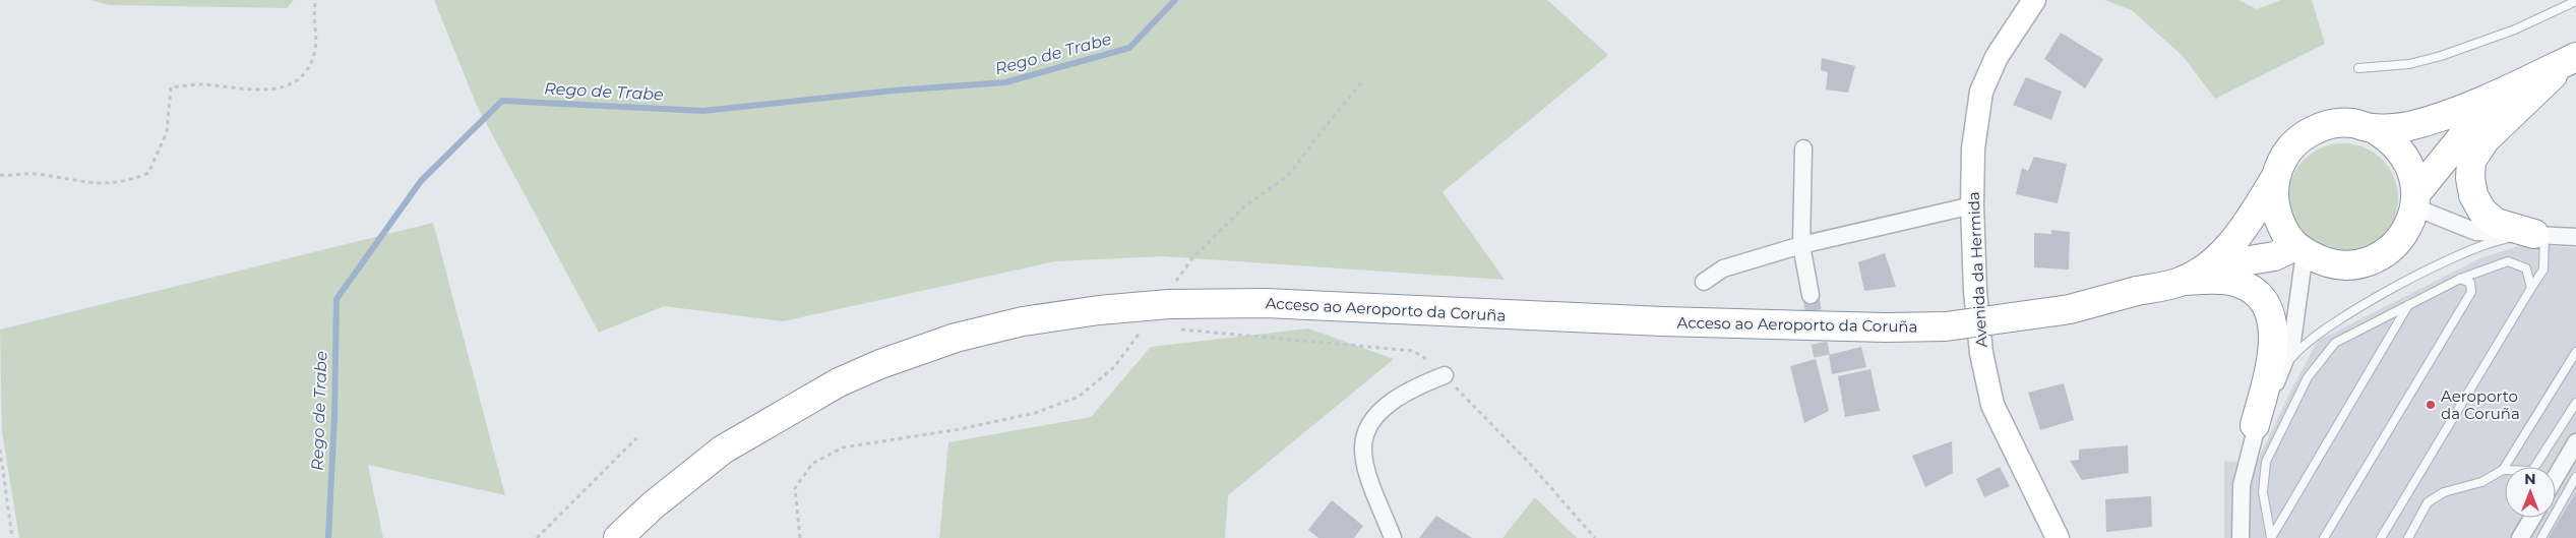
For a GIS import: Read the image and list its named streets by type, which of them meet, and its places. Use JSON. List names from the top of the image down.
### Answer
{
  "streets": {
    "highway": ["Acceso ao Aeroporto da Coruña"],
    "street": ["Avenida da Hermida"]
  },
  "water": ["Rego de Trabe"],
  "places": ["Aeroporto da Coruña"],
  "north": "top"
}
